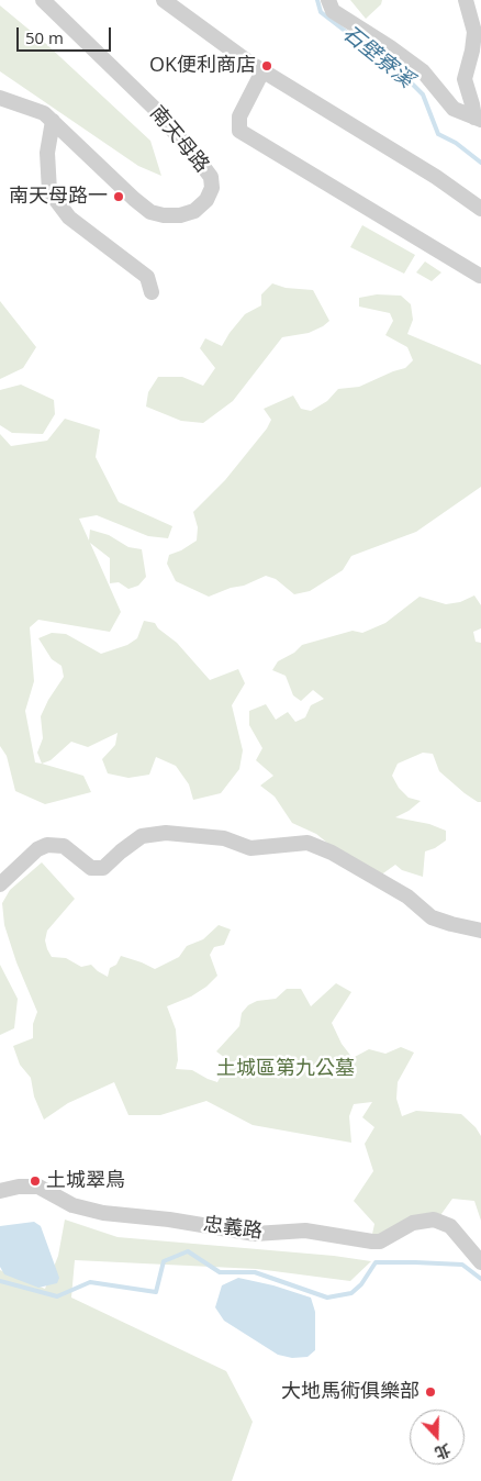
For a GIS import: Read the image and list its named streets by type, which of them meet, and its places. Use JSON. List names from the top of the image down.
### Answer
{
  "streets": {
    "street": ["南天母路", "忠義路"]
  },
  "water": ["石壁寮溪"],
  "parks": ["土城區第九公墓"],
  "places": [
    "OK便利商店",
    "南天母路一",
    "土城翠鳥",
    "大地馬術俱樂部"
  ],
  "scale_bar": "50 m",
  "north": "bottom"
}
